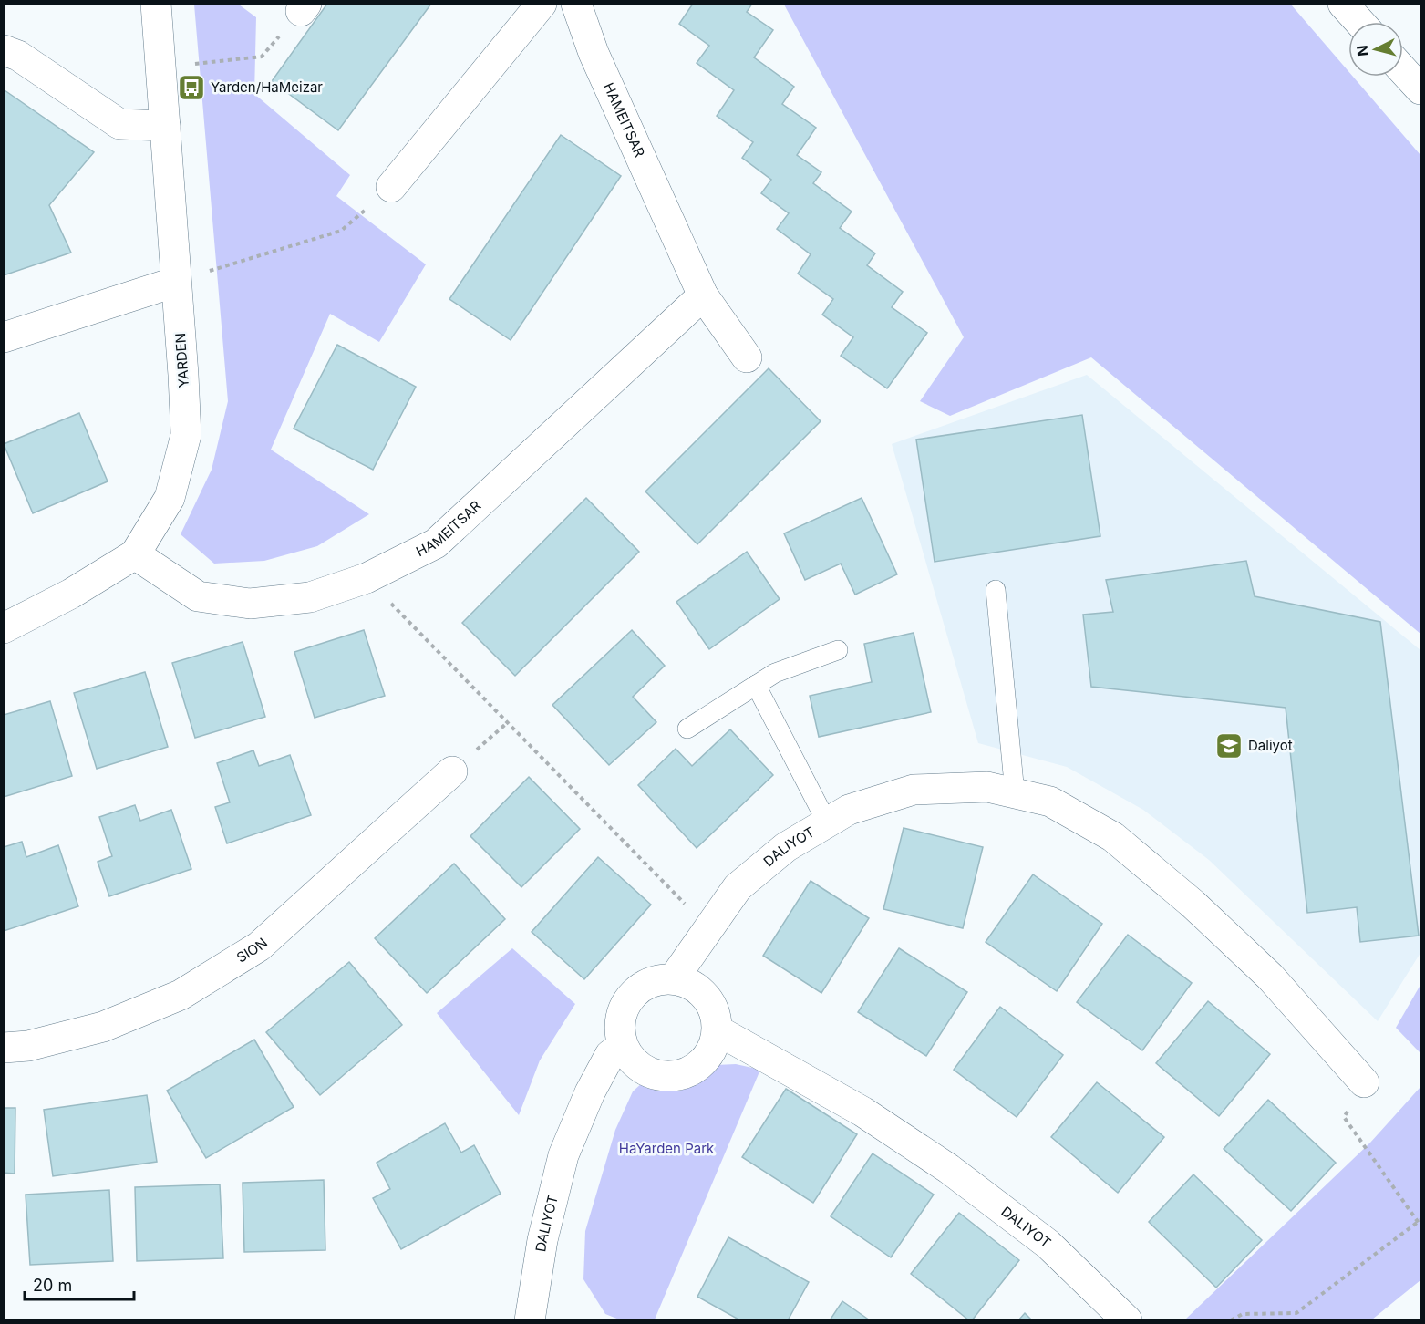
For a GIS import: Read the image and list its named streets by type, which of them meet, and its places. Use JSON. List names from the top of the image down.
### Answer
{
  "streets": {
    "street": [
      "HAMEITSAR",
      "YARDEN",
      "DALIYOT",
      "SION"
    ]
  },
  "crossings": [
    ["HAMEITSAR", "YARDEN"]
  ],
  "parks": ["HaYarden Park"],
  "places": {
    "bus stop": ["Yarden/HaMeizar"],
    "school or university": ["Daliyot"]
  },
  "scale_bar": "20 m",
  "north": "left"
}
